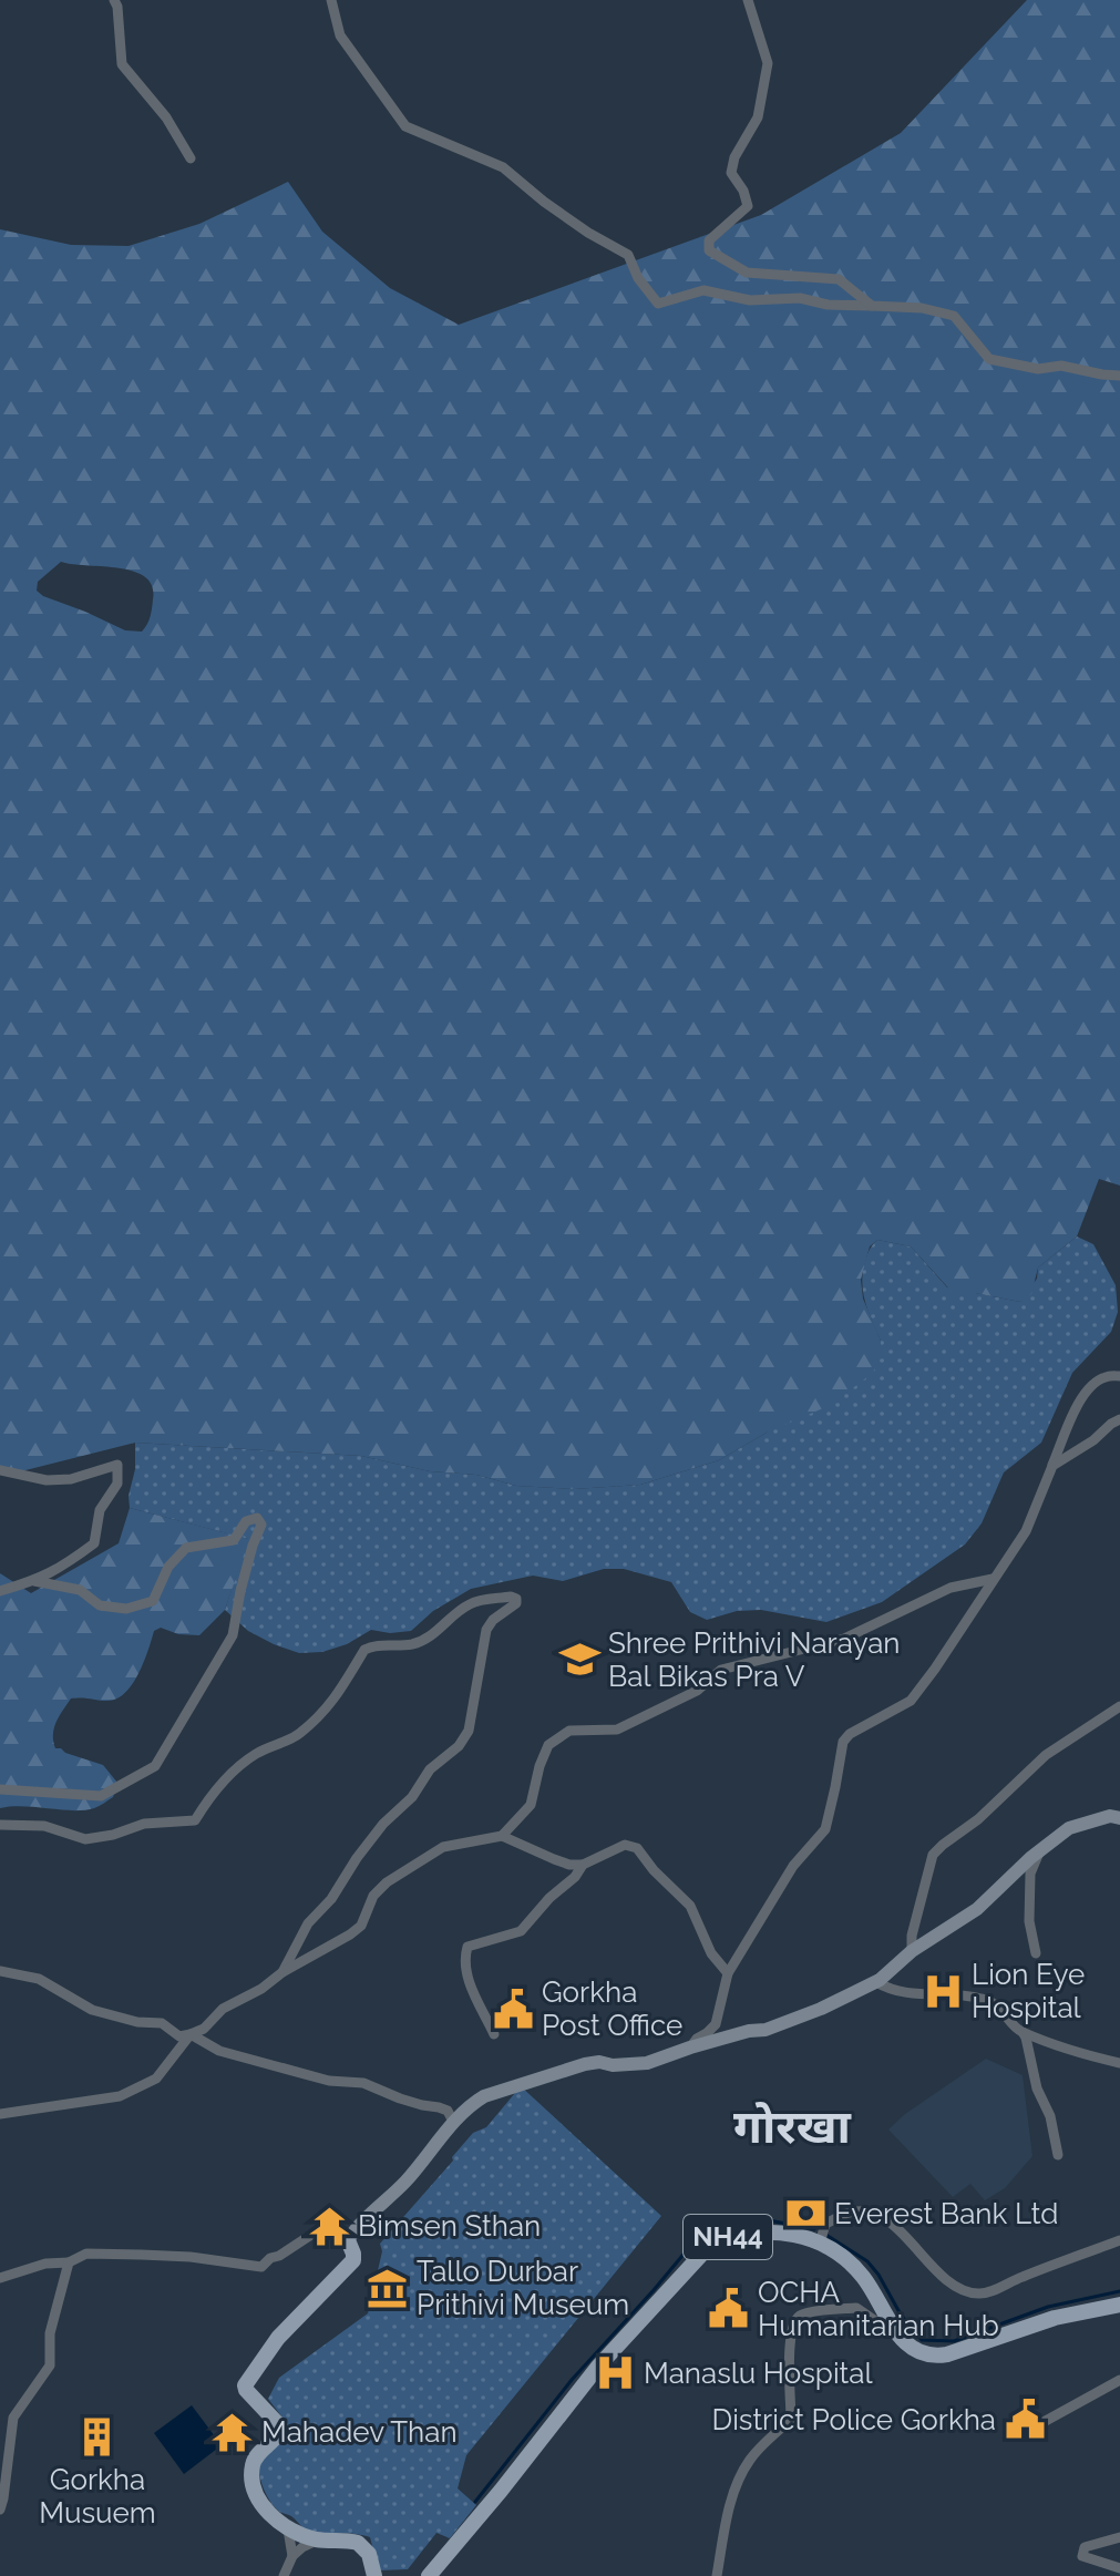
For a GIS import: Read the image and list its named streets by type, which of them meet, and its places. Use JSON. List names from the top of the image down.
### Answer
{
  "streets": {
    "main road": ["NH44"]
  },
  "districts": ["गोरखा"],
  "places": {
    "school or university": ["Shree Prithivi Narayan Bal Bikas Pra V"],
    "hospital": ["Lion Eye Hospital", "Manaslu Hospital"],
    "public building": ["Gorkha Post Office", "OCHA Humanitarian Hub", "District Police Gorkha"],
    "bank": ["Everest Bank Ltd"],
    "temple": ["Bimsen Sthan", "Mahadev Than"],
    "museum": ["Tallo Durbar Prithivi Museum"],
    "building": ["Gorkha Musuem"]
  }
}
